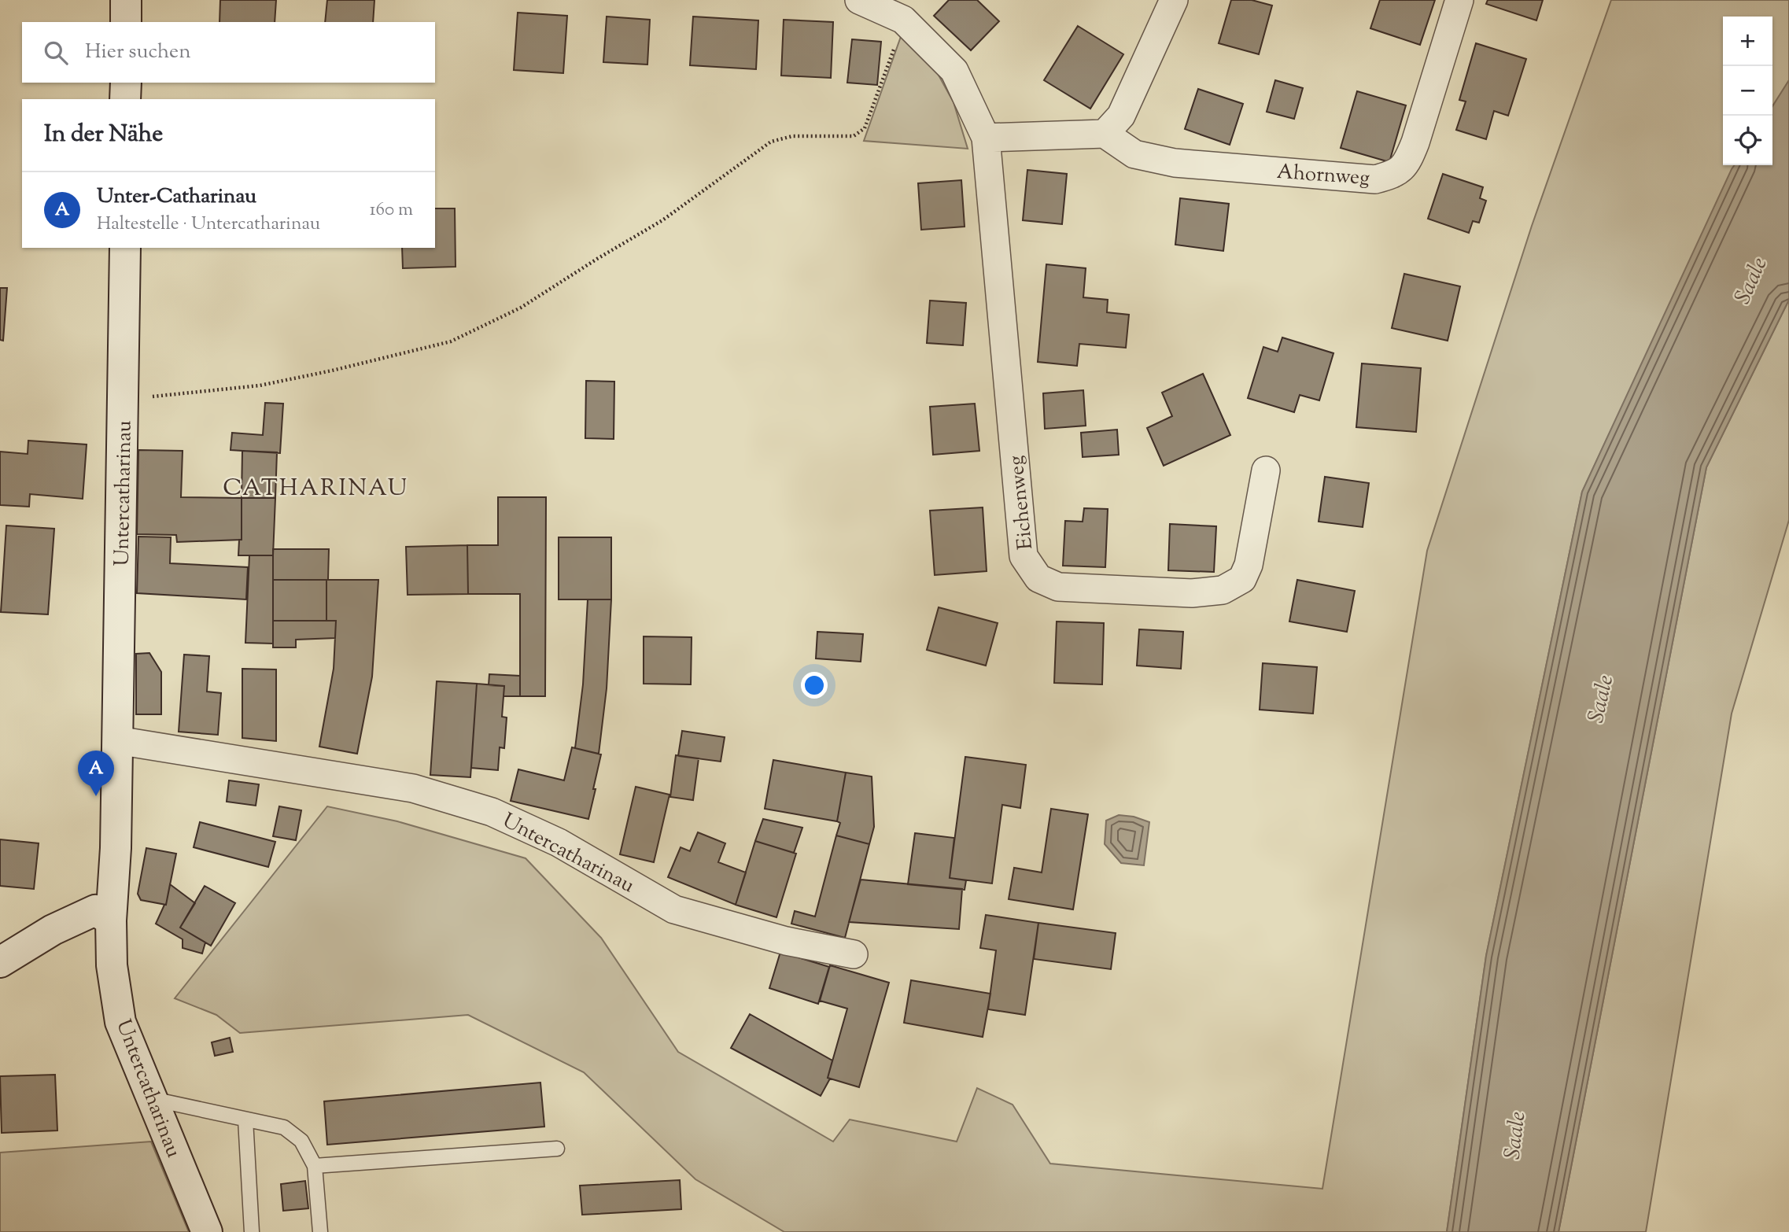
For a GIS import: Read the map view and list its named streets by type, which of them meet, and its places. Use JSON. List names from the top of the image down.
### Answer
{
  "streets": {
    "main road": ["Untercatharinau"],
    "street": ["Ahornweg", "Eichenweg"]
  },
  "districts": ["CATHARINAU"],
  "water": ["Saale"],
  "page": {
    "map_buttons": ["+", "−"],
    "search": "Hier suchen",
    "heading": "In der Nähe",
    "list": [
      {
        "mark": "A",
        "name": "Unter-Catharinau",
        "note": "Haltestelle · Untercatharinau",
        "value": "160 m"
      }
    ],
    "pins": "A"
  }
}
